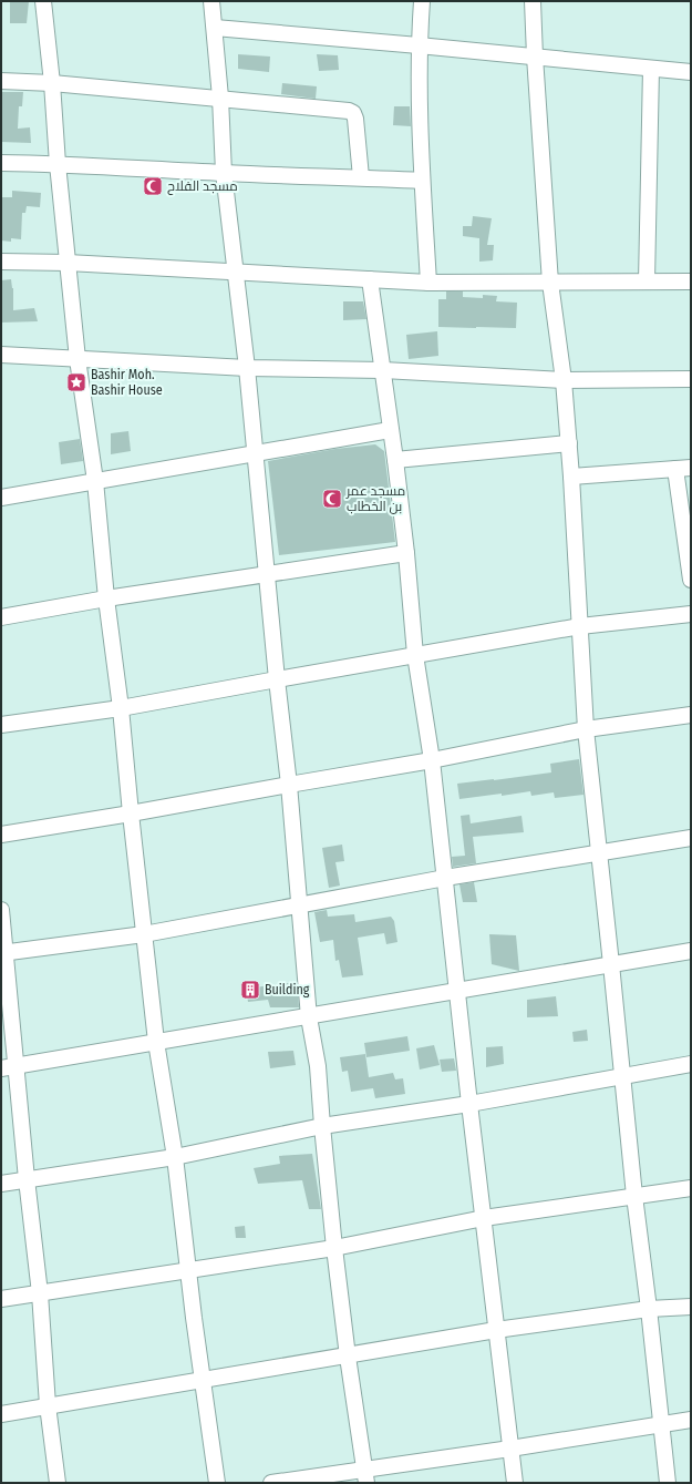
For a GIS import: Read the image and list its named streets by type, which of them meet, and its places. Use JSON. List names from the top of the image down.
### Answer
{
  "places": {
    "mosque": ["مسجد الفلاح", "مسجد عمر بن الخطاب"],
    "place": ["Bashir Moh. Bashir House"],
    "building": ["Building"]
  }
}
